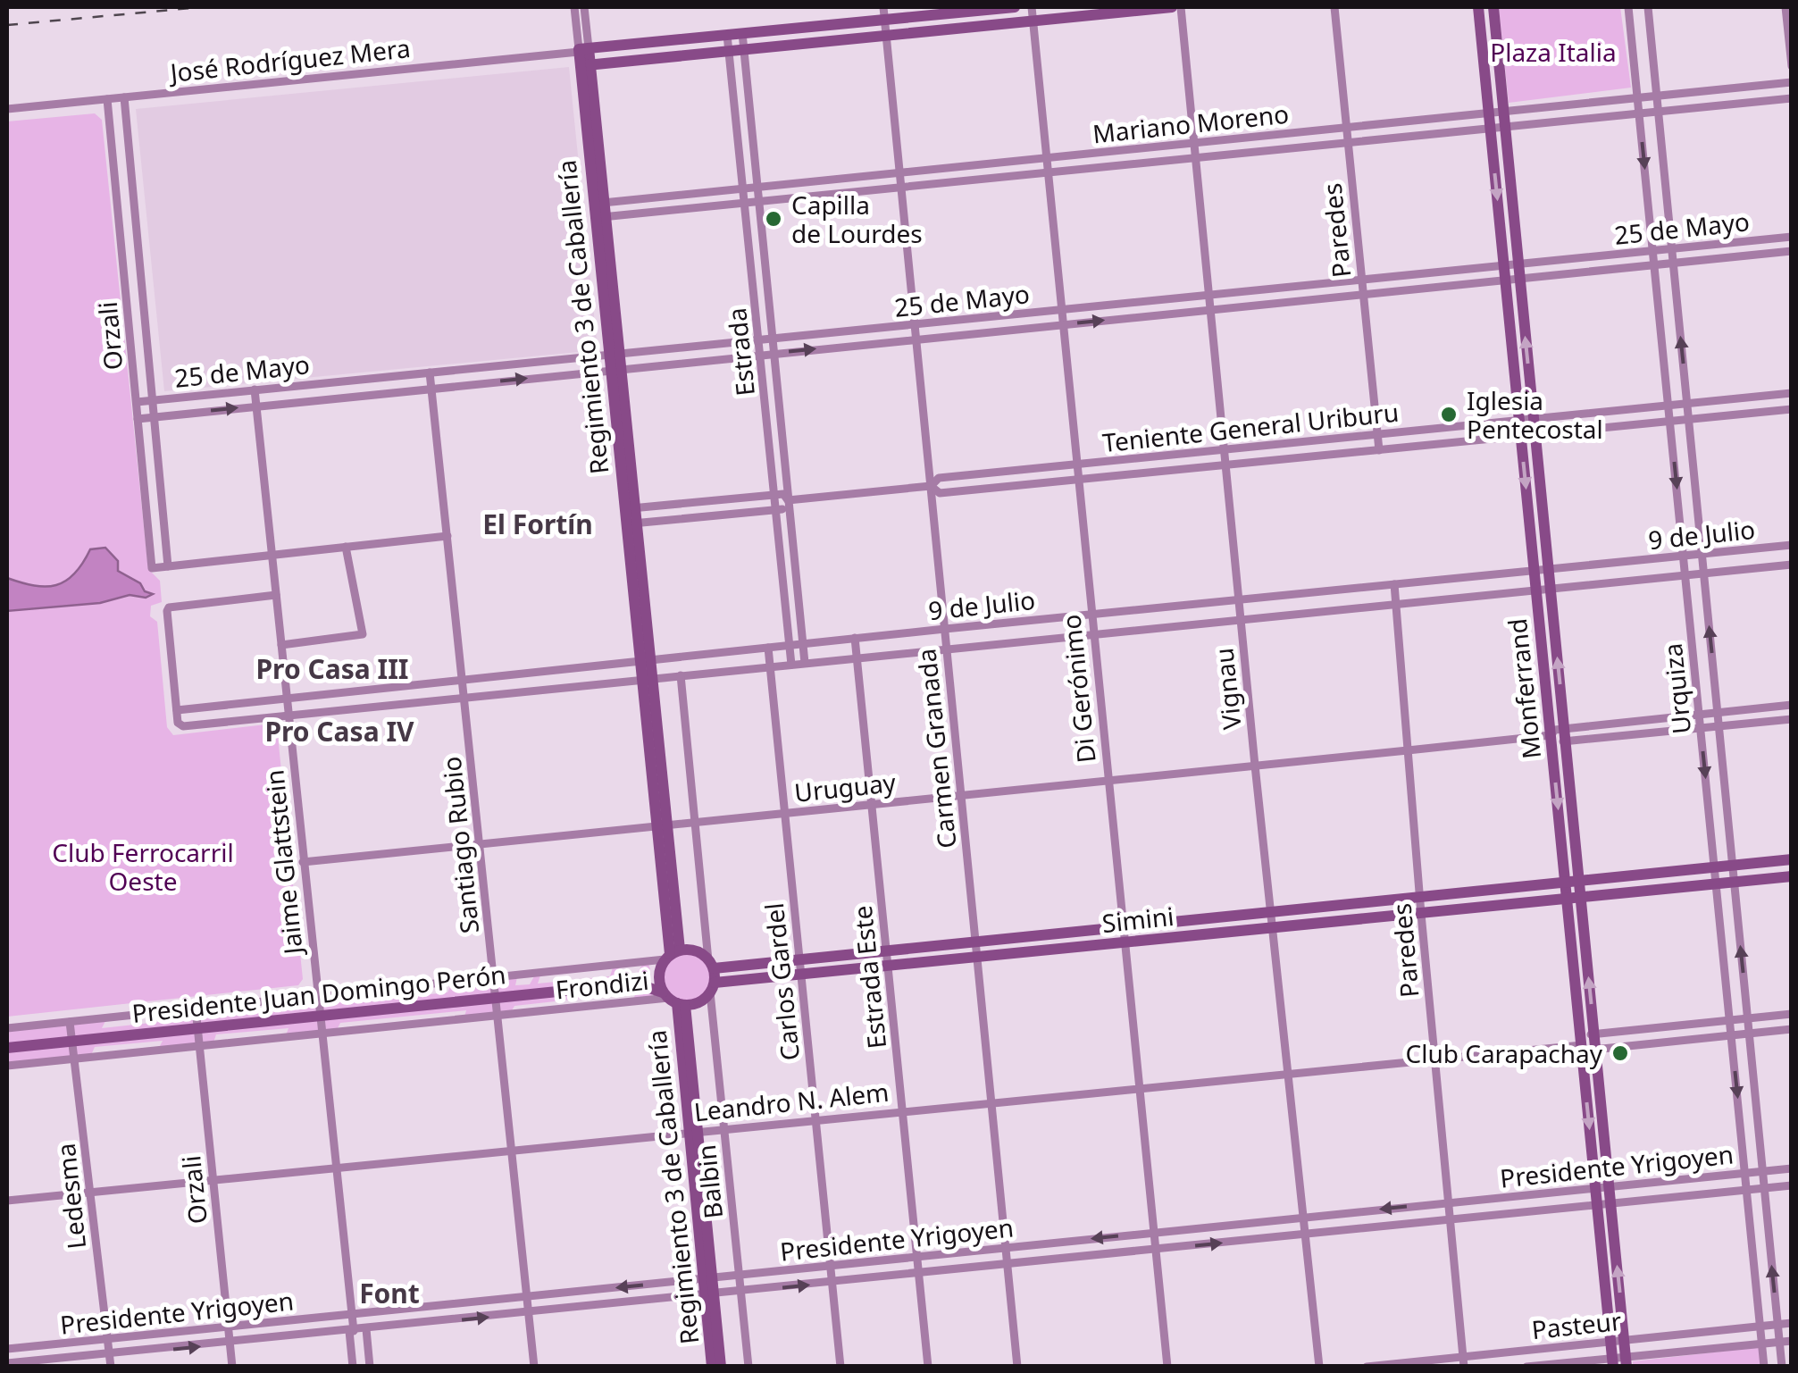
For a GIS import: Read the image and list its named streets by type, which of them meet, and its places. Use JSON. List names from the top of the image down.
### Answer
{
  "streets": {
    "street": [
      "José Rodríguez Mera",
      "Mariano Moreno",
      "25 de Mayo",
      "Paredes",
      "Regimiento 3 de Caballería",
      "Orzali",
      "Estrada",
      "Teniente General Uriburu",
      "9 de Julio",
      "Di Gerónimo",
      "Vignau",
      "Monferrand",
      "Urquiza",
      "Carmen Granada",
      "Uruguay",
      "Santiago Rubio",
      "Jaime Glattstein",
      "Simini",
      "Estrada Este",
      "Carlos Gardel",
      "Frondizi",
      "Presidente Juan Domingo Perón",
      "Leandro N. Alem",
      "Presidente Yrigoyen",
      "Balbin",
      "Ledesma",
      "Pasteur"
    ]
  },
  "crossings": [
    ["José Rodríguez Mera", "Regimiento 3 de Caballería"],
    ["José Rodríguez Mera", "Orzali"],
    ["Mariano Moreno", "Paredes"],
    ["Mariano Moreno", "Regimiento 3 de Caballería"],
    ["Mariano Moreno", "Estrada"],
    ["Mariano Moreno", "Di Gerónimo"],
    ["Mariano Moreno", "Vignau"],
    ["Mariano Moreno", "Monferrand"],
    ["Mariano Moreno", "Urquiza"],
    ["Mariano Moreno", "Carmen Granada"],
    ["25 de Mayo", "Paredes"],
    ["25 de Mayo", "Regimiento 3 de Caballería"],
    ["25 de Mayo", "Orzali"],
    ["25 de Mayo", "Estrada"],
    ["25 de Mayo", "Di Gerónimo"],
    ["25 de Mayo", "Vignau"],
    ["25 de Mayo", "Monferrand"],
    ["25 de Mayo", "Urquiza"],
    ["25 de Mayo", "Carmen Granada"],
    ["25 de Mayo", "Santiago Rubio"],
    ["25 de Mayo", "Jaime Glattstein"],
    ["Paredes", "Teniente General Uriburu"],
    ["Paredes", "9 de Julio"],
    ["Paredes", "Uruguay"],
    ["Paredes", "Simini"],
    ["Paredes", "Leandro N. Alem"],
    ["Paredes", "Presidente Yrigoyen"],
    ["Paredes", "Pasteur"],
    ["Regimiento 3 de Caballería", "9 de Julio"],
    ["Regimiento 3 de Caballería", "Uruguay"],
    ["Regimiento 3 de Caballería", "Simini"],
    ["Regimiento 3 de Caballería", "Frondizi"],
    ["Regimiento 3 de Caballería", "Presidente Juan Domingo Perón"],
    ["Regimiento 3 de Caballería", "Leandro N. Alem"],
    ["Regimiento 3 de Caballería", "Presidente Yrigoyen"],
    ["Regimiento 3 de Caballería", "Balbin"],
    ["Orzali", "Frondizi"],
    ["Orzali", "Presidente Juan Domingo Perón"],
    ["Orzali", "Leandro N. Alem"],
    ["Orzali", "Presidente Yrigoyen"],
    ["Estrada", "Teniente General Uriburu"],
    ["Estrada", "9 de Julio"],
    ["Teniente General Uriburu", "Di Gerónimo"],
    ["Teniente General Uriburu", "Vignau"],
    ["Teniente General Uriburu", "Monferrand"],
    ["Teniente General Uriburu", "Urquiza"],
    ["Teniente General Uriburu", "Carmen Granada"],
    ["9 de Julio", "Di Gerónimo"],
    ["9 de Julio", "Vignau"],
    ["9 de Julio", "Monferrand"],
    ["9 de Julio", "Urquiza"],
    ["9 de Julio", "Carmen Granada"],
    ["9 de Julio", "Santiago Rubio"],
    ["9 de Julio", "Jaime Glattstein"],
    ["9 de Julio", "Estrada Este"],
    ["9 de Julio", "Carlos Gardel"],
    ["Di Gerónimo", "Uruguay"],
    ["Di Gerónimo", "Simini"],
    ["Di Gerónimo", "Leandro N. Alem"],
    ["Di Gerónimo", "Presidente Yrigoyen"],
    ["Vignau", "Uruguay"],
    ["Vignau", "Simini"],
    ["Vignau", "Leandro N. Alem"],
    ["Vignau", "Presidente Yrigoyen"],
    ["Monferrand", "Uruguay"],
    ["Monferrand", "Simini"],
    ["Monferrand", "Leandro N. Alem"],
    ["Monferrand", "Presidente Yrigoyen"],
    ["Monferrand", "Pasteur"],
    ["Urquiza", "Uruguay"],
    ["Urquiza", "Simini"],
    ["Urquiza", "Leandro N. Alem"],
    ["Urquiza", "Presidente Yrigoyen"],
    ["Urquiza", "Pasteur"],
    ["Carmen Granada", "Uruguay"],
    ["Carmen Granada", "Simini"],
    ["Carmen Granada", "Leandro N. Alem"],
    ["Carmen Granada", "Presidente Yrigoyen"],
    ["Uruguay", "Santiago Rubio"],
    ["Uruguay", "Jaime Glattstein"],
    ["Uruguay", "Estrada Este"],
    ["Uruguay", "Carlos Gardel"],
    ["Santiago Rubio", "Frondizi"],
    ["Santiago Rubio", "Presidente Juan Domingo Perón"],
    ["Santiago Rubio", "Leandro N. Alem"],
    ["Santiago Rubio", "Presidente Yrigoyen"],
    ["Jaime Glattstein", "Frondizi"],
    ["Jaime Glattstein", "Presidente Juan Domingo Perón"],
    ["Jaime Glattstein", "Leandro N. Alem"],
    ["Jaime Glattstein", "Presidente Yrigoyen"],
    ["Simini", "Estrada Este"],
    ["Simini", "Carlos Gardel"],
    ["Simini", "Frondizi"],
    ["Simini", "Presidente Juan Domingo Perón"],
    ["Simini", "Balbin"],
    ["Estrada Este", "Leandro N. Alem"],
    ["Estrada Este", "Presidente Yrigoyen"],
    ["Carlos Gardel", "Leandro N. Alem"],
    ["Carlos Gardel", "Presidente Yrigoyen"],
    ["Frondizi", "Presidente Juan Domingo Perón"],
    ["Frondizi", "Balbin"],
    ["Frondizi", "Ledesma"],
    ["Presidente Juan Domingo Perón", "Balbin"],
    ["Presidente Juan Domingo Perón", "Ledesma"],
    ["Leandro N. Alem", "Balbin"],
    ["Leandro N. Alem", "Ledesma"],
    ["Presidente Yrigoyen", "Balbin"],
    ["Presidente Yrigoyen", "Ledesma"]
  ],
  "districts": [
    "El Fortín",
    "Pro Casa III",
    "Pro Casa IV",
    "Font"
  ],
  "parks": ["Plaza Italia", "Club Ferrocarril Oeste"],
  "places": ["Capilla de Lourdes", "Iglesia Pentecostal", "Club Carapachay"]
}
